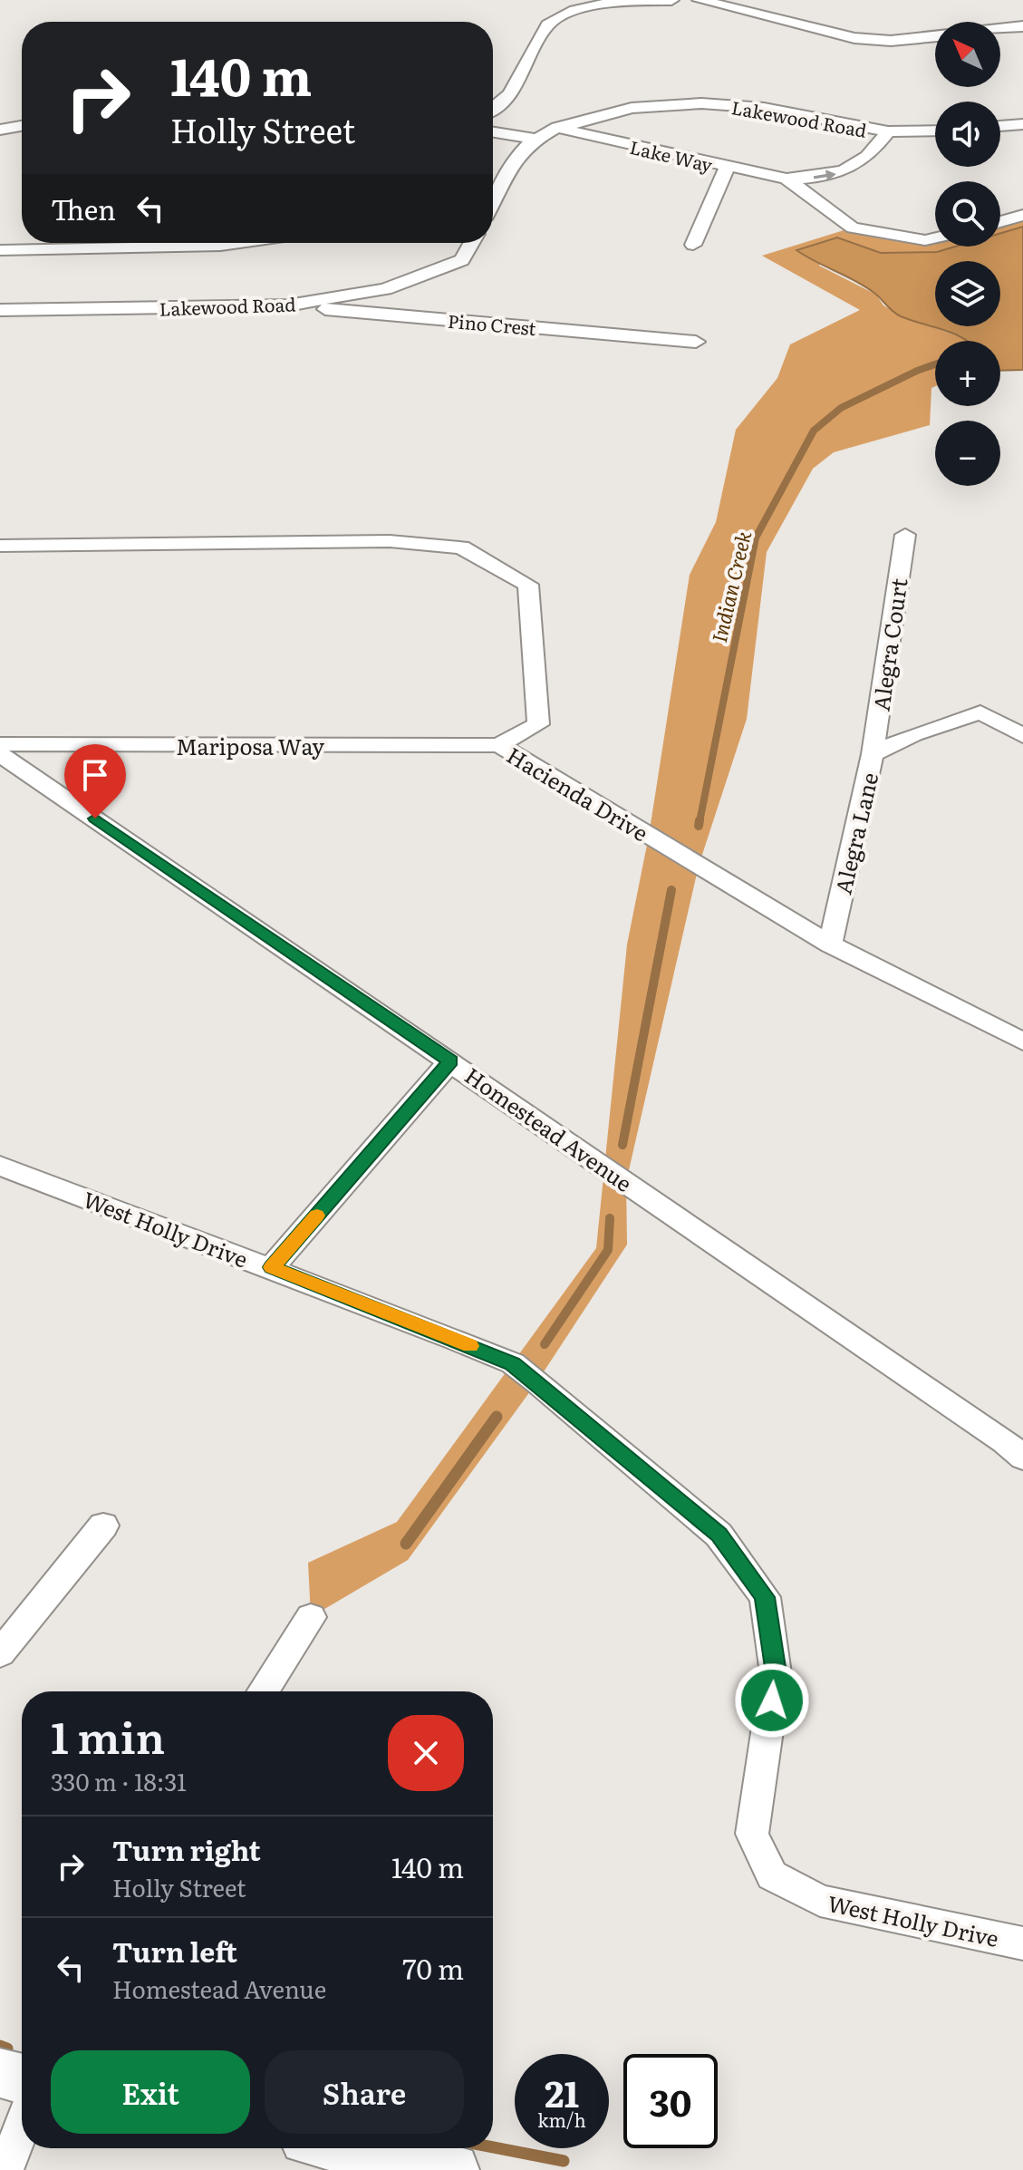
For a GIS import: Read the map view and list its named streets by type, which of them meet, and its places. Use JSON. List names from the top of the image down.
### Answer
{
  "streets": {
    "street": [
      "Lakewood Road",
      "Lake Way",
      "Pino Crest",
      "Alegra Court",
      "Mariposa Way",
      "Hacienda Drive",
      "Alegra Lane",
      "Homestead Avenue",
      "West Holly Drive"
    ]
  },
  "crossings": [
    ["Lakewood Road", "Lake Way"],
    ["Lakewood Road", "Pino Crest"],
    ["Alegra Court", "Alegra Lane"],
    ["Mariposa Way", "Hacienda Drive"],
    ["Hacienda Drive", "Alegra Lane"]
  ],
  "water": ["Indian Creek"],
  "north": "top left",
  "page": {
    "map_buttons": ["+", "−"],
    "turn": ["140 m", "Holly Street"],
    "then": "Then",
    "heading": ["1 min", "330 m · 18:31"],
    "list": [
      {
        "name": "Turn right",
        "note": "Holly Street",
        "value": "140 m"
      },
      {
        "name": "Turn left",
        "note": "Homestead Avenue",
        "value": "70 m"
      }
    ],
    "buttons": ["Exit", "Share"],
    "speed": "21 km/h",
    "limit": "30"
  }
}
